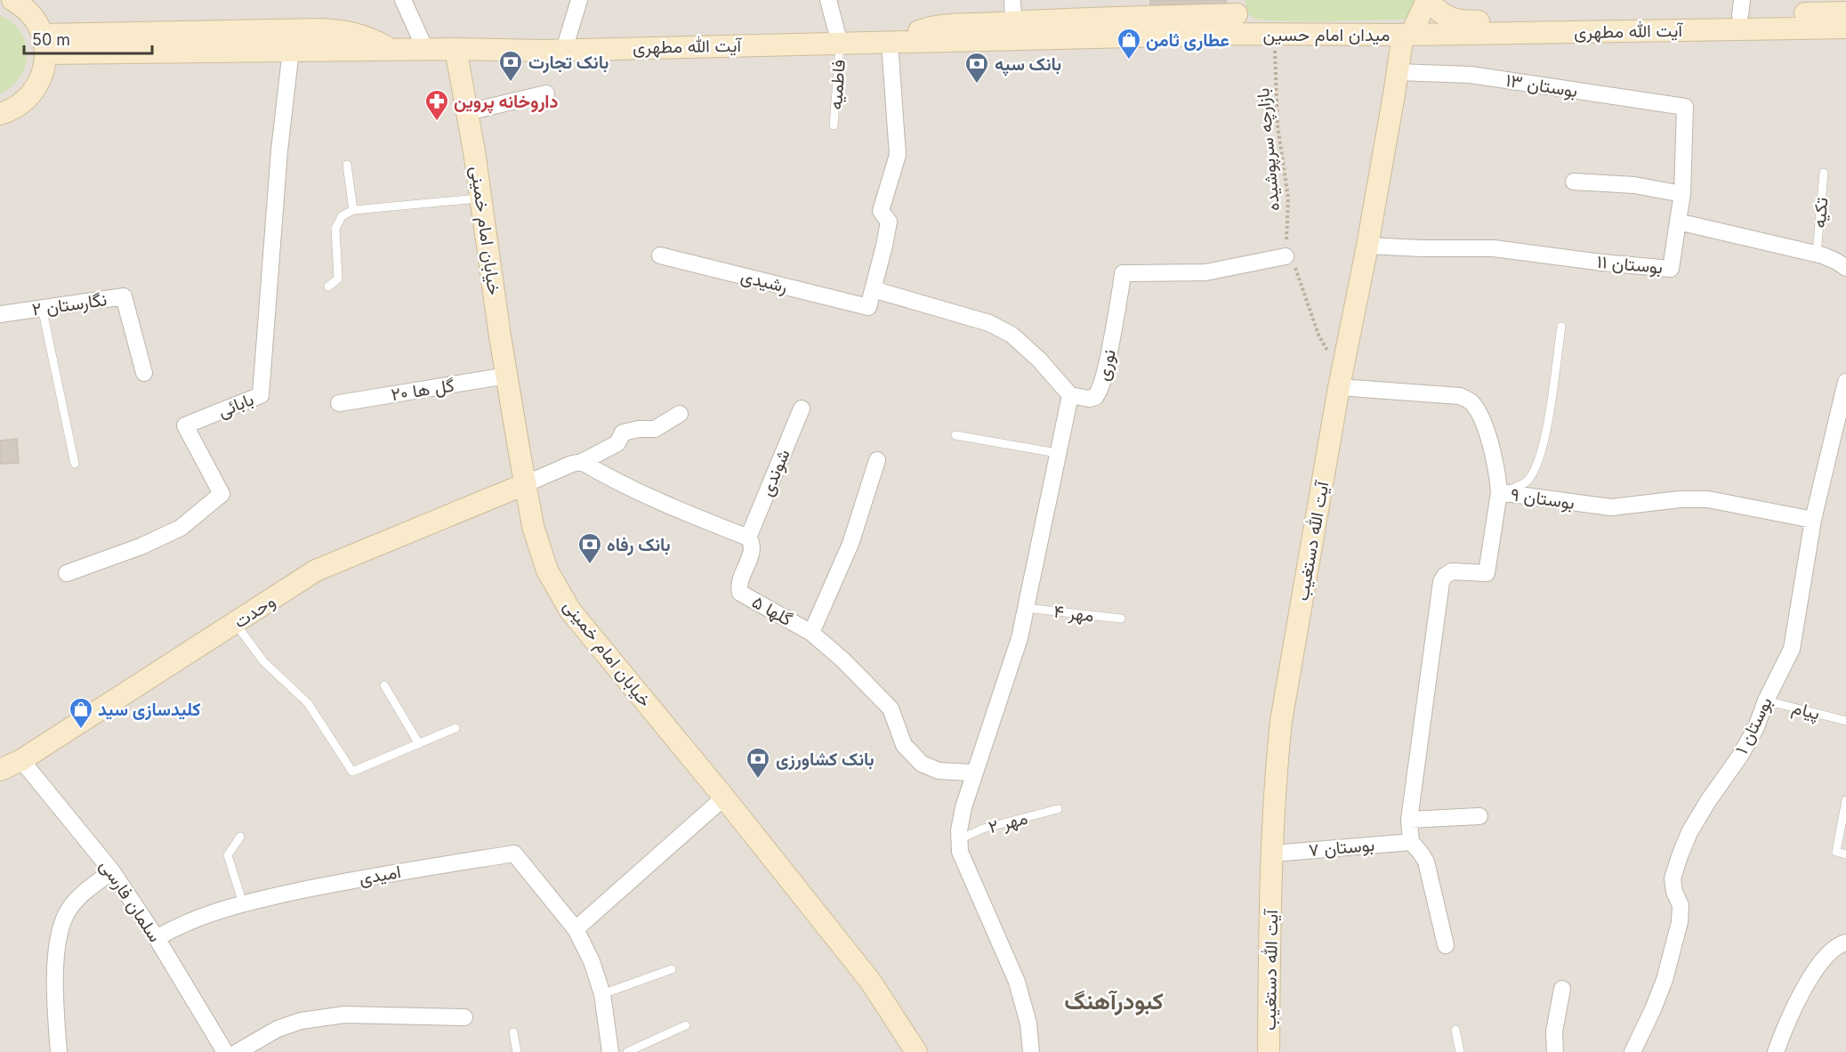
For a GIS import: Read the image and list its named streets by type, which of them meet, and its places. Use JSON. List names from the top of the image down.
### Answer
{
  "streets": {
    "main road": [
      "آیت الله مطهری",
      "میدان امام حسین",
      "خیابان امام خمینی",
      "آیت الله دستغیب",
      "وحدت"
    ],
    "street": [
      "بوستان ۱۳",
      "بوستان ۱۱",
      "رشیدی",
      "نگارستان ۲",
      "نوری",
      "گل ها ۲۰",
      "بابائی",
      "شوندی",
      "بوستان ۹",
      "گلها ۵",
      "بوستان ۱",
      "بوستان ۷",
      "امیدی",
      "سلمان فارسی"
    ],
    "lane": [
      "فاطمیه",
      "تکیه",
      "مهر ۴",
      "پیام",
      "مهر ۲"
    ],
    "path": ["بازارچه سرپوشیده"]
  },
  "crossings": [
    ["آیت الله مطهری", "میدان امام حسین"],
    ["آیت الله مطهری", "فاطمیه"],
    ["آیت الله مطهری", "خیابان امام خمینی"],
    ["آیت الله مطهری", "بابائی"],
    ["آیت الله مطهری", "آیت الله دستغیب"],
    ["میدان امام حسین", "بازارچه سرپوشیده"],
    ["میدان امام حسین", "آیت الله دستغیب"],
    ["بوستان ۱۳", "آیت الله دستغیب"],
    ["بازارچه سرپوشیده", "نوری"],
    ["خیابان امام خمینی", "گل ها ۲۰"],
    ["خیابان امام خمینی", "وحدت"],
    ["بوستان ۱۱", "آیت الله دستغیب"],
    ["شوندی", "گلها ۵"],
    ["بوستان ۹", "آیت الله دستغیب"],
    ["بوستان ۹", "بوستان ۱"],
    ["آیت الله دستغیب", "بوستان ۷"],
    ["وحدت", "سلمان فارسی"],
    ["پیام", "بوستان ۱"],
    ["امیدی", "سلمان فارسی"]
  ],
  "districts": ["کبودرآهنگ"],
  "places": {
    "shop": ["عطاری ثامن", "کلیدسازی سید"],
    "bank": [
      "بانک تجارت",
      "بانک سپه",
      "بانک رفاه",
      "بانک کشاورزی"
    ],
    "pharmacy": ["داروخانه پروین"]
  },
  "scale_bar": "50 m"
}
